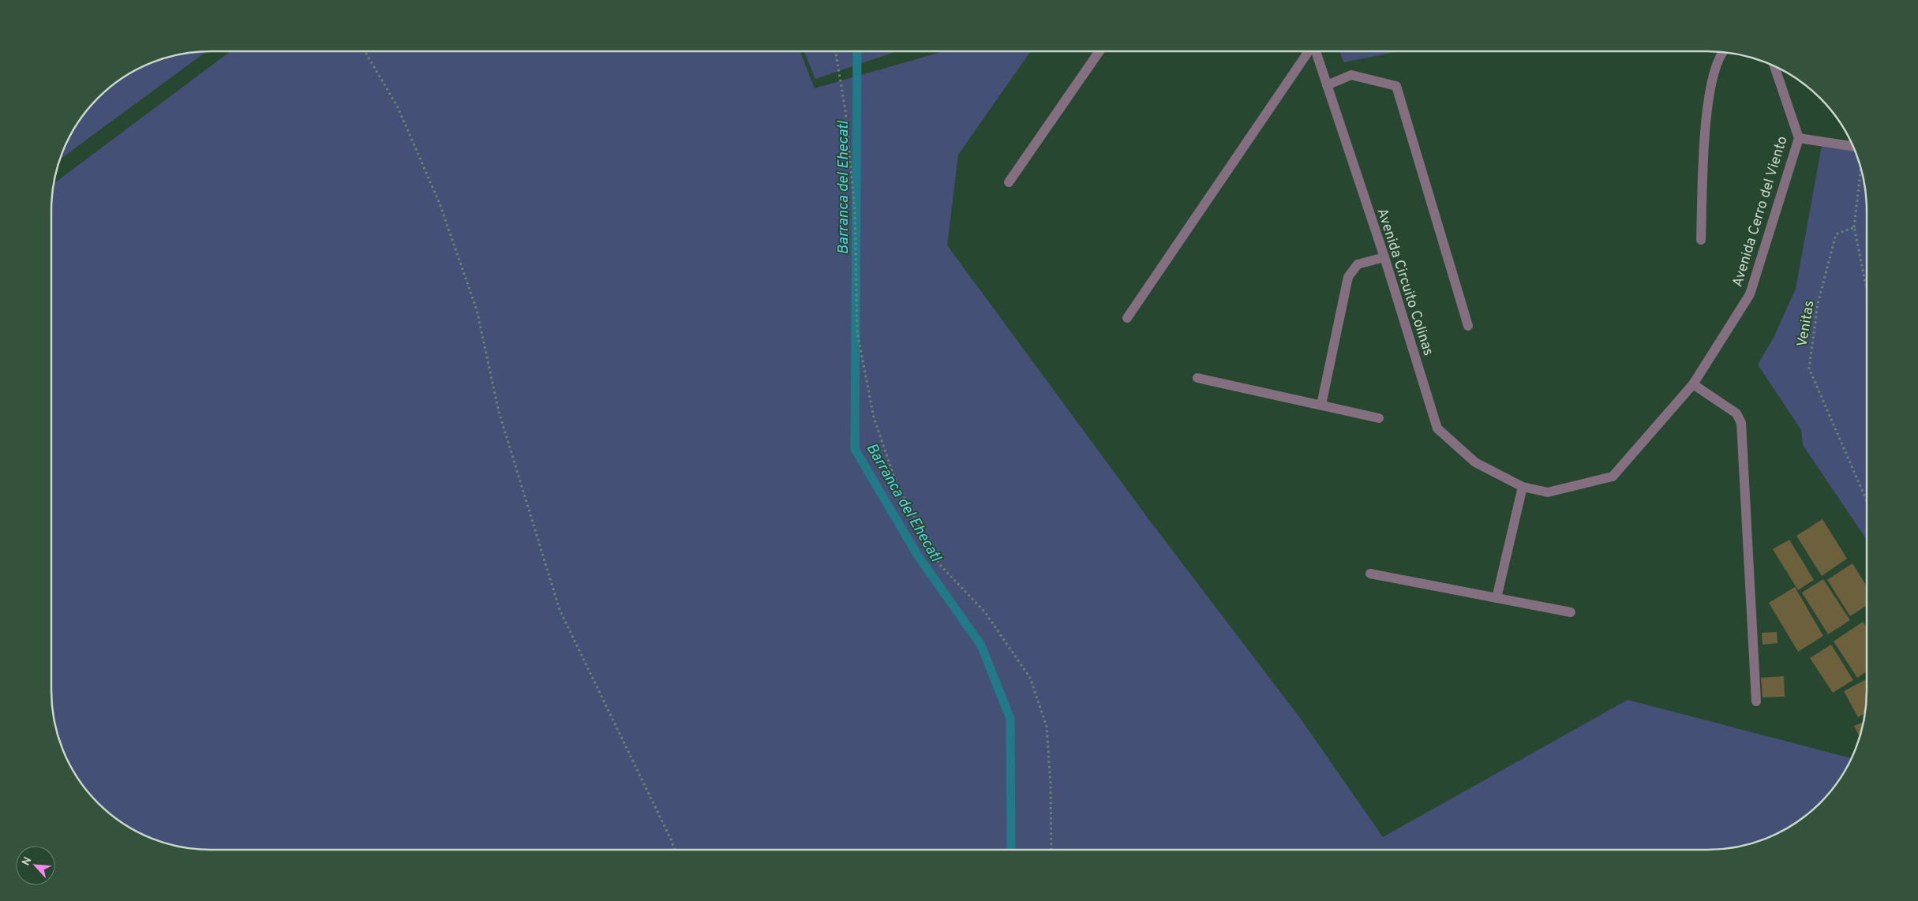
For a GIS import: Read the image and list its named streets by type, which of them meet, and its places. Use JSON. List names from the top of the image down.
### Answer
{
  "streets": {
    "street": ["Avenida Cerro del Viento", "Avenida Circuito Colinas"],
    "path": ["Venitas"]
  },
  "crossings": [
    ["Avenida Cerro del Viento", "Avenida Circuito Colinas"]
  ],
  "water": ["Barranca del Ehecatl"],
  "north": "top left"
}
